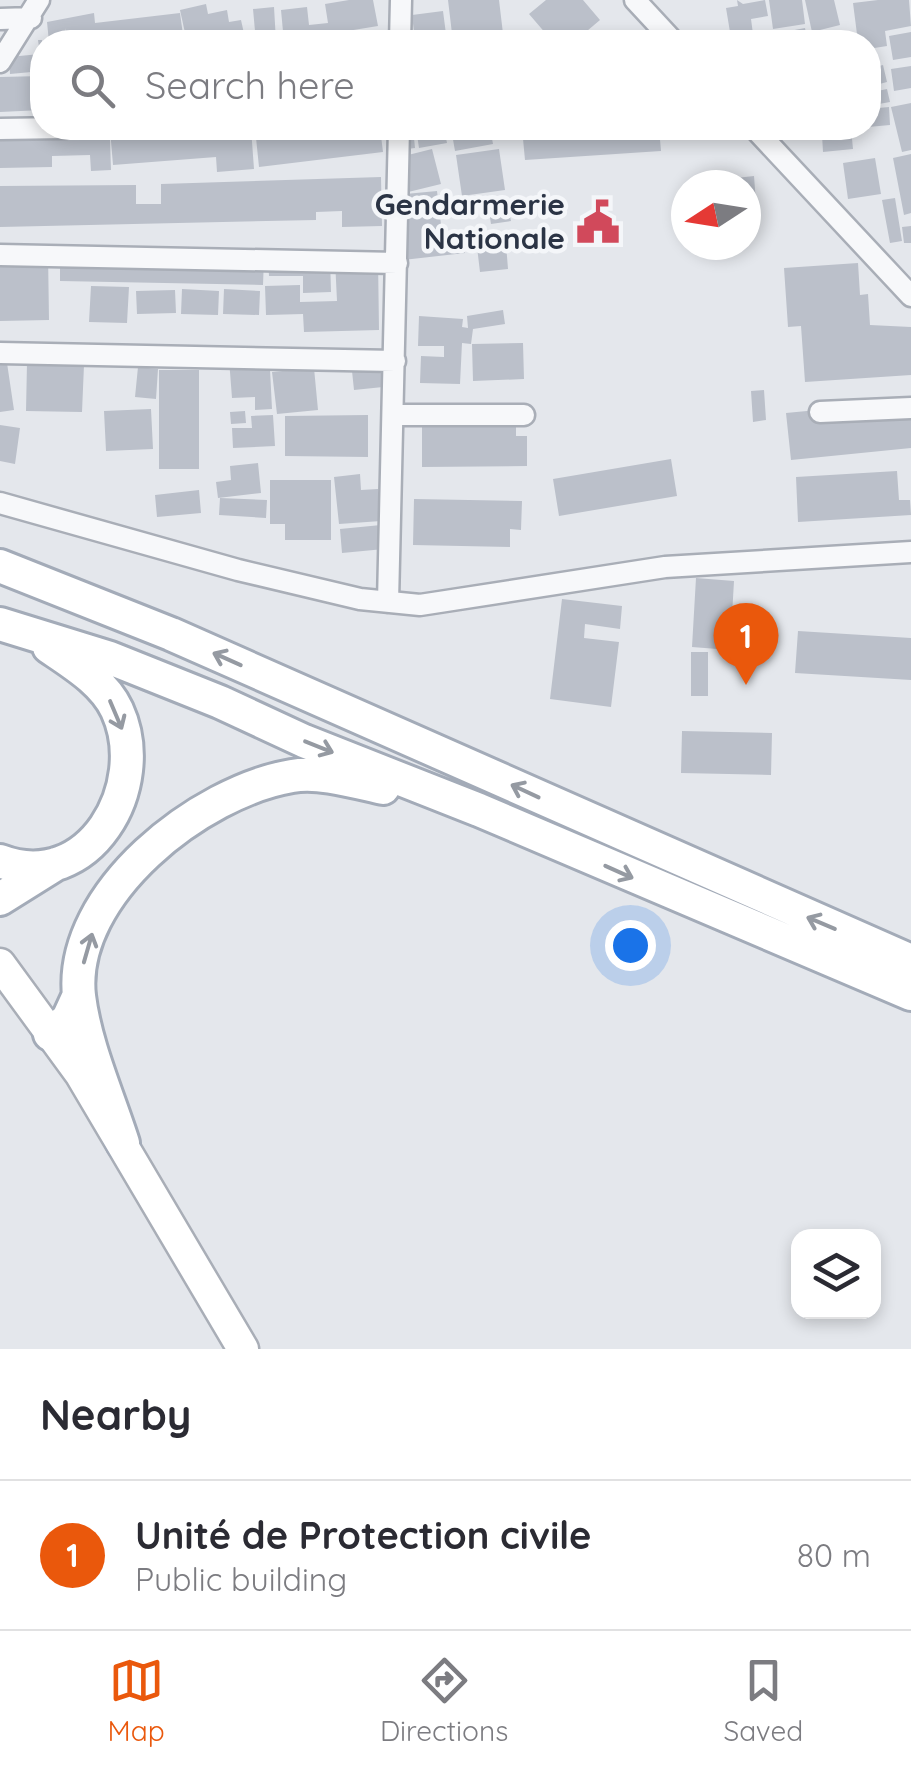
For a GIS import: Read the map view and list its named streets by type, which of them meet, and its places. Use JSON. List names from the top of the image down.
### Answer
{
  "places": {
    "public building": ["Gendarmerie Nationale"]
  },
  "north": "left",
  "page": {
    "search": "Search here",
    "pins": "1",
    "heading": "Nearby",
    "list": [
      {
        "mark": "1",
        "name": "Unité de Protection civile",
        "note": "Public building",
        "value": "80 m"
      }
    ],
    "nav": ["Map", "Directions", "Saved"]
  }
}
